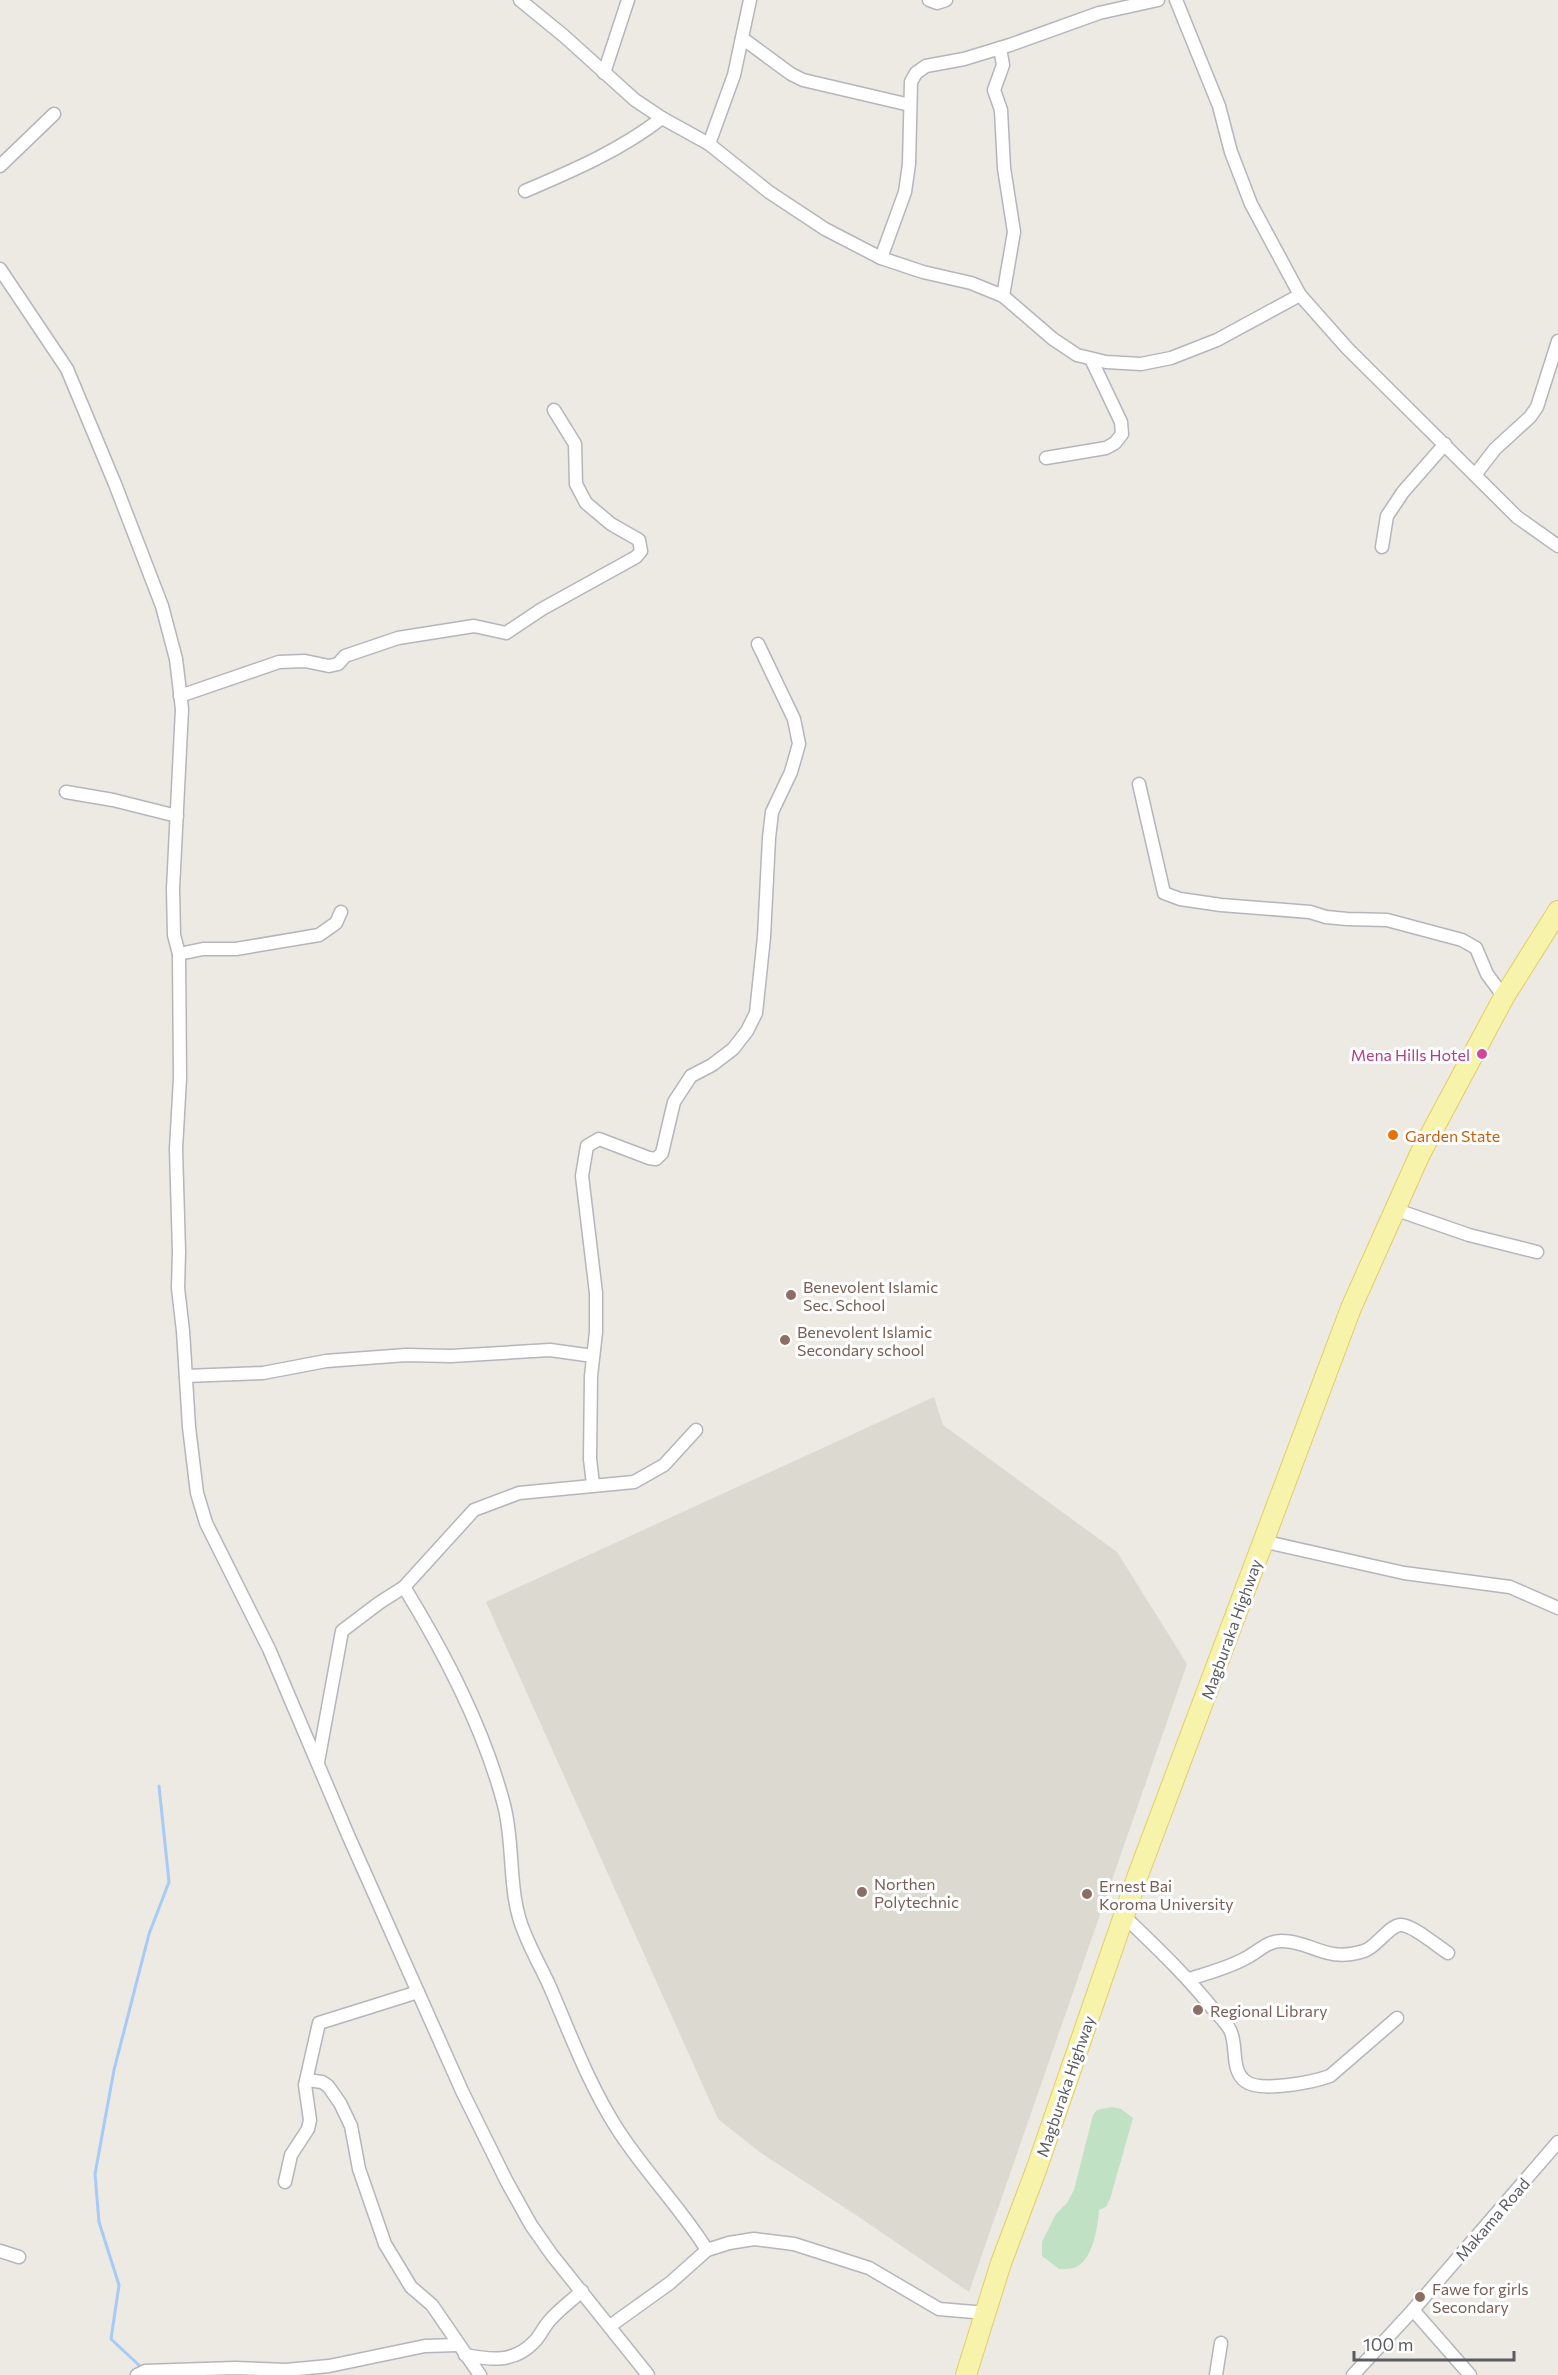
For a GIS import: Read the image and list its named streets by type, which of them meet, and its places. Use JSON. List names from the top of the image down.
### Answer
{
  "streets": {
    "main road": ["Magburaka Highway"],
    "street": ["Makama Road"]
  },
  "places": [
    "Mena Hills Hotel",
    "Garden State",
    "Benevolent Islamic Sec. School",
    "Benevolent Islamic Secondary school",
    "Northen Polytechnic",
    "Ernest Bai Koroma University",
    "Regional Library",
    "Fawe for girls Secondary"
  ],
  "scale_bar": "100 m"
}
